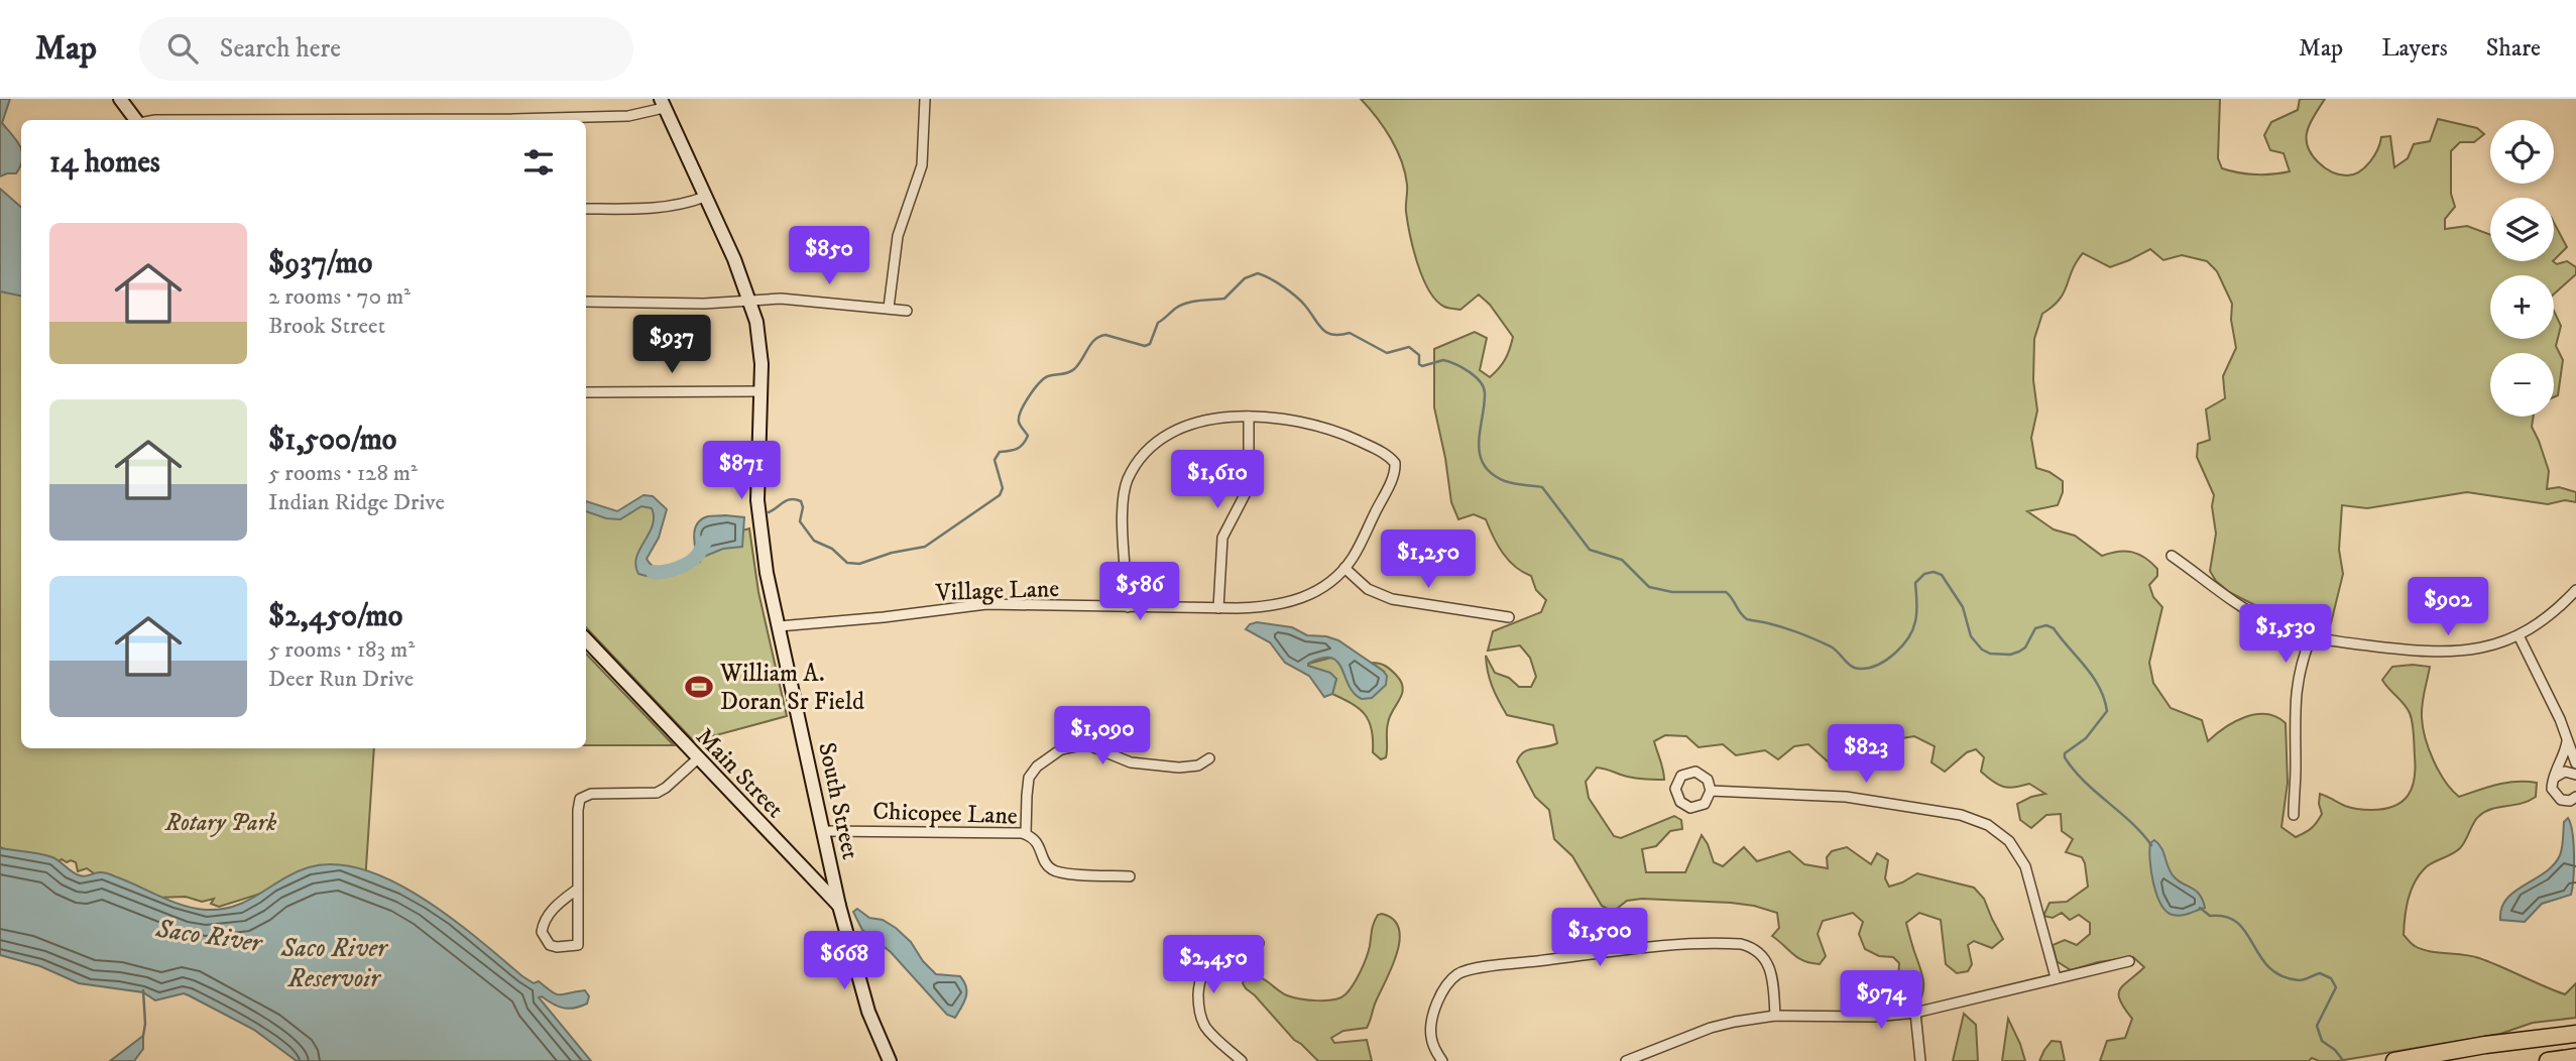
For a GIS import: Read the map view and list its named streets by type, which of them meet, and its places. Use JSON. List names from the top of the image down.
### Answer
{
  "streets": {
    "street": [
      "Village Lane",
      "Main Street",
      "South Street",
      "Chicopee Lane"
    ]
  },
  "crossings": [
    ["Village Lane", "South Street"],
    ["Main Street", "South Street"],
    ["South Street", "Chicopee Lane"]
  ],
  "water": ["Saco River", "Saco River Reservoir"],
  "parks": ["Rotary Park"],
  "places": {
    "sports": ["William A. Doran Sr Field"]
  },
  "page": {
    "header": "Map",
    "search": "Search here",
    "nav": ["Map", "Layers", "Share"],
    "map_buttons": ["+", "−"],
    "heading": "14 homes",
    "list": [
      {
        "name": "$937/mo",
        "note": "2 rooms · 70 m² · Brook Street"
      },
      {
        "name": "$1,500/mo",
        "note": "5 rooms · 128 m² · Indian Ridge Drive"
      },
      {
        "name": "$2,450/mo",
        "note": "5 rooms · 183 m² · Deer Run Drive"
      }
    ],
    "price": [
      "$850",
      "$937",
      "$871",
      "$1,610",
      "$1,250",
      "$586",
      "$902",
      "$1,530",
      "$1,090",
      "$823",
      "$1,500",
      "$668",
      "$2,450",
      "$974"
    ]
  }
}
